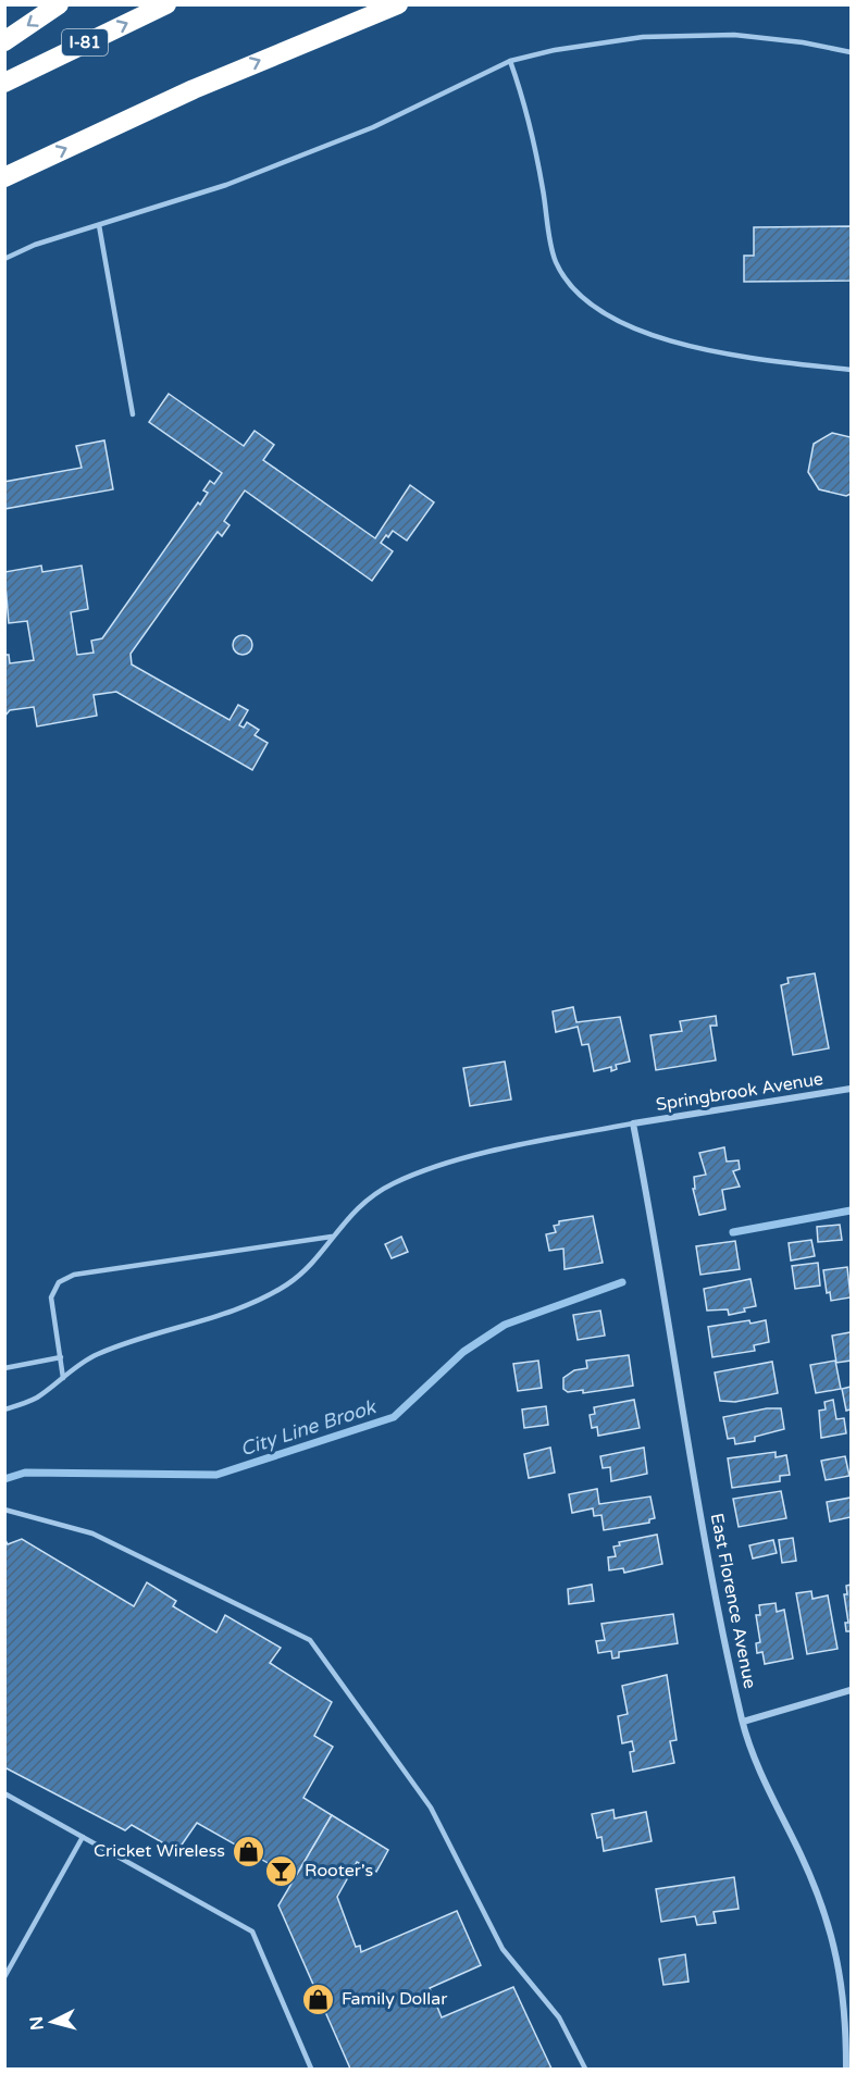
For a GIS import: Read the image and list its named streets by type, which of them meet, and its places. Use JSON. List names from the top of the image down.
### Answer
{
  "streets": {
    "highway": ["I-81"],
    "street": ["Springbrook Avenue", "East Florence Avenue"]
  },
  "crossings": [
    ["Springbrook Avenue", "East Florence Avenue"]
  ],
  "water": ["City Line Brook"],
  "places": {
    "shop": ["Cricket Wireless", "Family Dollar"],
    "bar": ["Rooter's"]
  },
  "north": "left"
}
